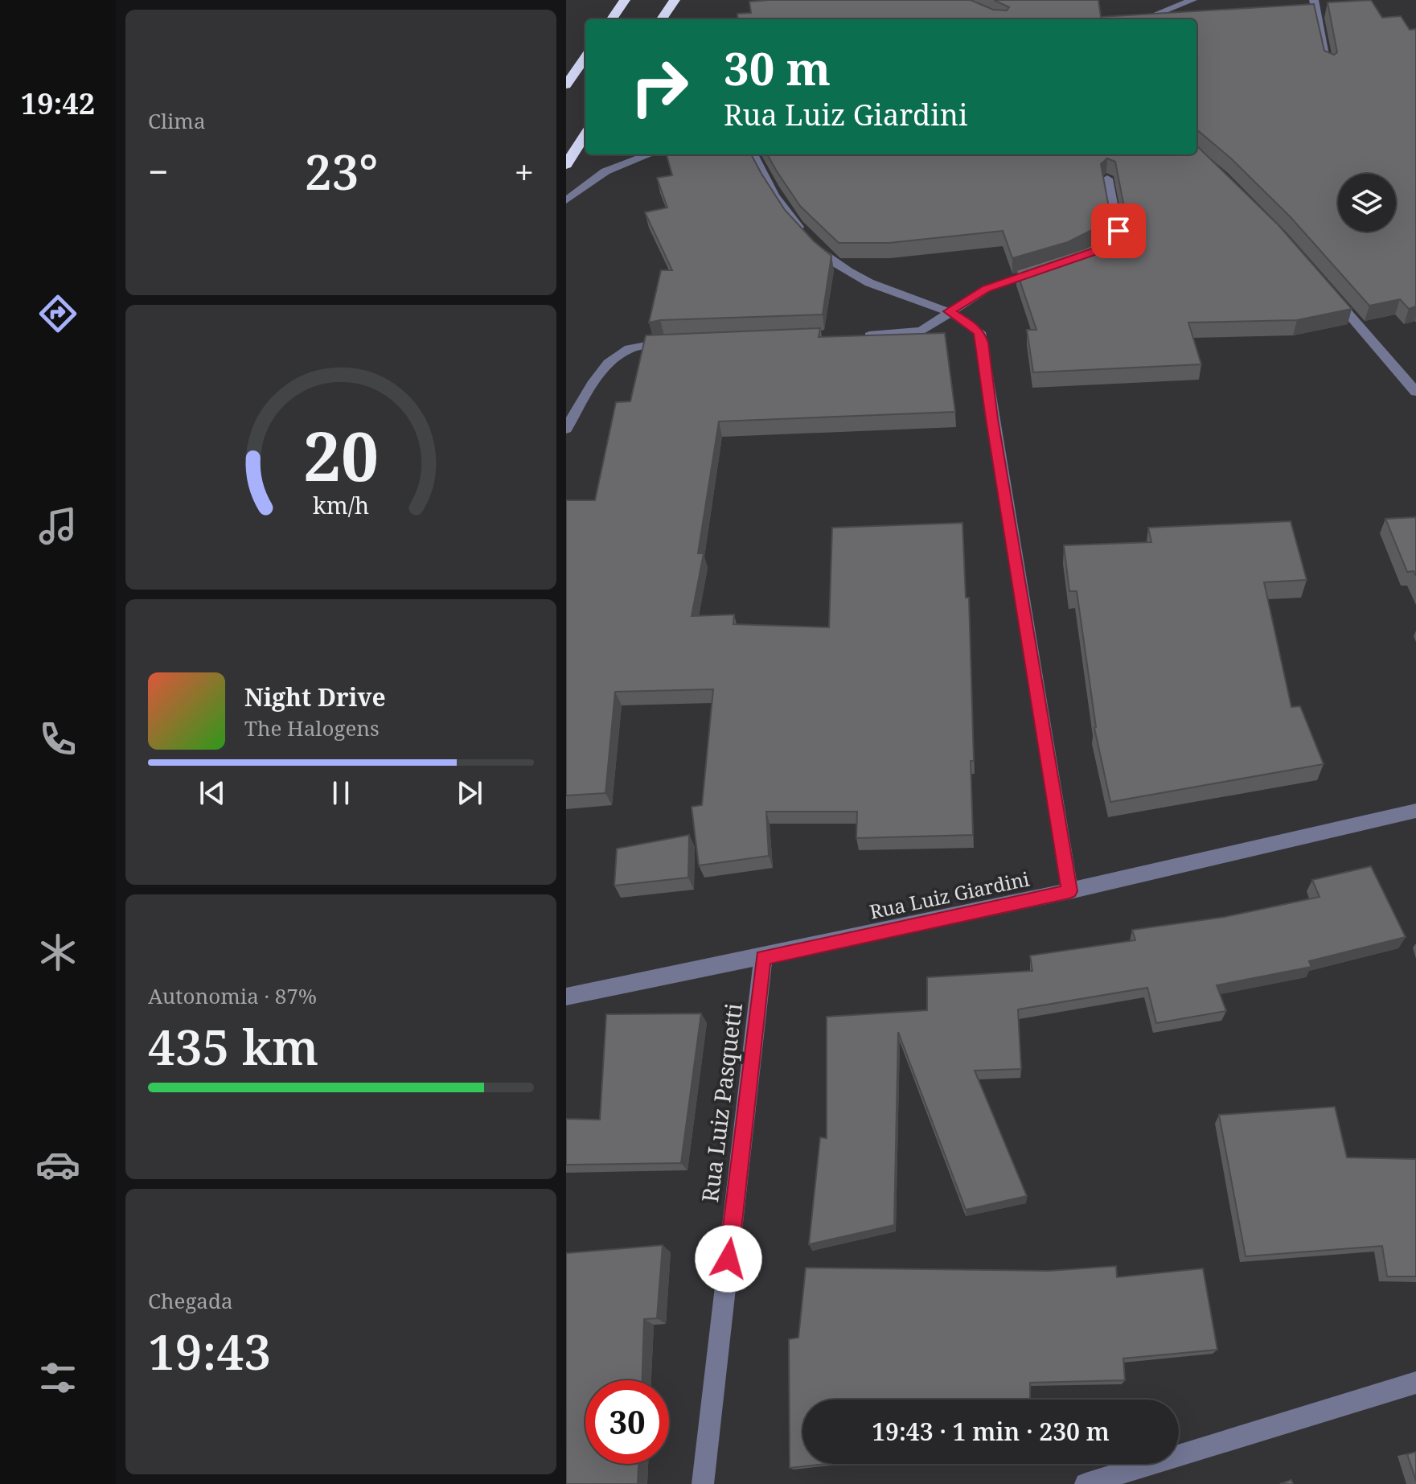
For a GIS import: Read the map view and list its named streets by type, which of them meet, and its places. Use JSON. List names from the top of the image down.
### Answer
{
  "streets": {
    "street": ["Rua Luiz Giardini", "Rua Luiz Pasquetti"]
  },
  "crossings": [
    ["Rua Luiz Giardini", "Rua Luiz Pasquetti"]
  ],
  "page": {
    "tabs": "19:42",
    "tile": [
      "Clima",
      ["Autonomia · 87%", "435 km"],
      ["Chegada", "19:43"]
    ],
    "turn": ["30 m", "Rua Luiz Giardini"],
    "heat": ["−", "23°", "+"],
    "song": ["Night Drive", "The Halogens"],
    "limit": "30",
    "trip": "19:43 · 1 min · 230 m",
    "gauge": ["20", "km/h"]
  }
}
